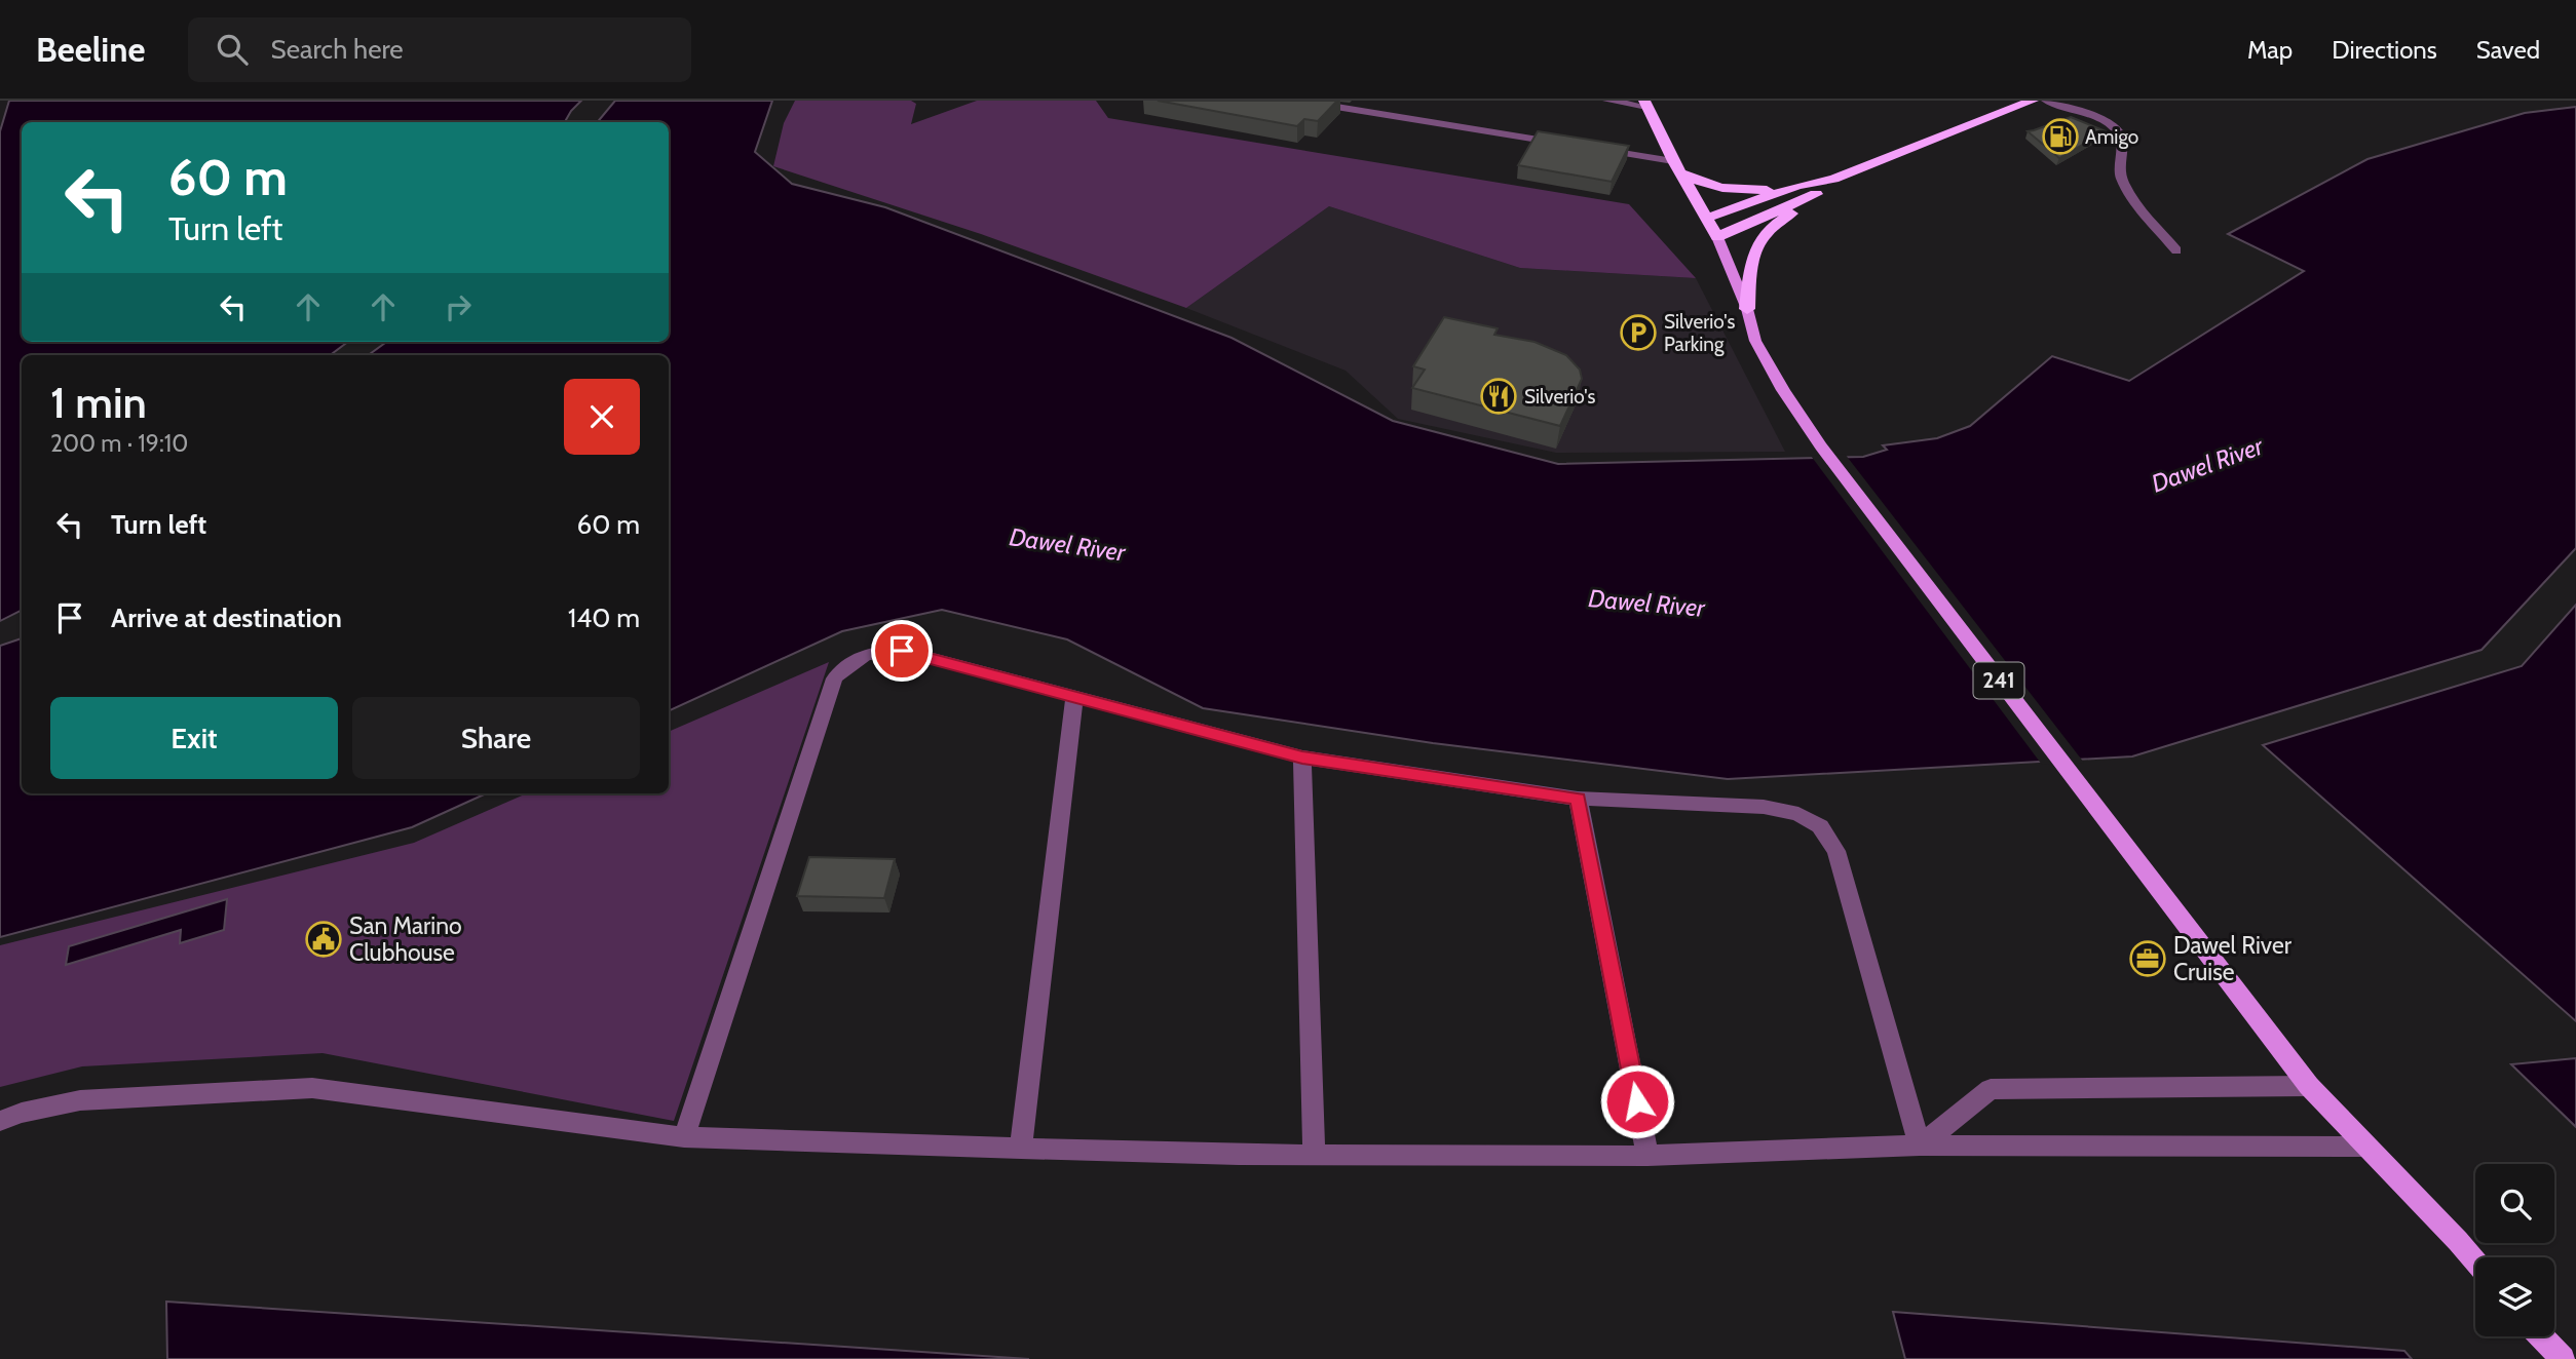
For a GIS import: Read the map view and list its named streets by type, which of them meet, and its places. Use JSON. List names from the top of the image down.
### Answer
{
  "streets": {
    "highway": ["241"]
  },
  "water": ["Dawel River"],
  "places": {
    "fuel station": ["Amigo"],
    "parking": ["Silverio's Parking"],
    "restaurant": ["Silverio's"],
    "public building": ["San Marino Clubhouse"],
    "office": ["Dawel River Cruise"]
  },
  "page": {
    "header": "Beeline",
    "search": "Search here",
    "nav": ["Map", "Directions", "Saved"],
    "turn": ["60 m", "Turn left"],
    "heading": ["1 min", "200 m · 19:10"],
    "list": [
      {
        "name": "Turn left",
        "value": "60 m"
      },
      {
        "name": "Arrive at destination",
        "value": "140 m"
      }
    ],
    "buttons": ["Exit", "Share"]
  }
}
